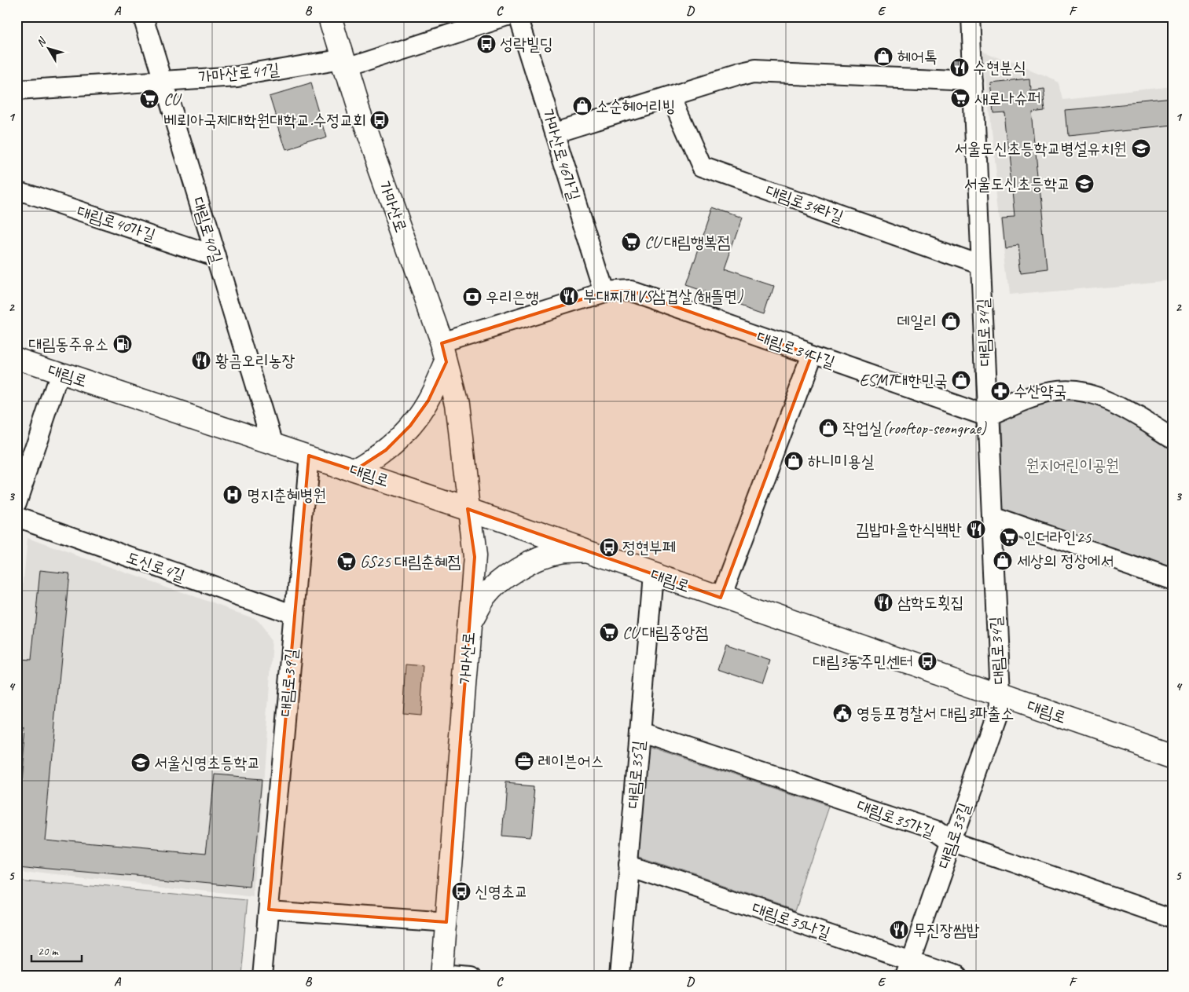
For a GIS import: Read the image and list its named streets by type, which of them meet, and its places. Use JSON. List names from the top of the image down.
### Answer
{
  "streets": {
    "main road": ["가마산로", "대림로"],
    "street": [
      "가마산로41길",
      "가마산로46가길",
      "대림로34라길",
      "대림로40가길",
      "대림로40길",
      "대림로34길",
      "대림로34다길",
      "도신로4길",
      "대림로39길",
      "대림로35길",
      "대림로35가길",
      "대림로33길",
      "대림로35나길"
    ]
  },
  "crossings": [
    ["가마산로41길", "가마산로"],
    ["가마산로41길", "대림로40길"],
    ["가마산로46가길", "대림로34다길"],
    ["대림로34라길", "대림로34길"],
    ["가마산로", "대림로"],
    ["대림로40가길", "대림로40길"],
    ["대림로40길", "대림로"],
    ["대림로34길", "대림로34다길"],
    ["대림로34길", "대림로"],
    ["대림로34길", "대림로33길"],
    ["대림로", "대림로39길"],
    ["대림로", "대림로35길"],
    ["대림로", "대림로33길"],
    ["도신로4길", "대림로39길"],
    ["대림로35길", "대림로35가길"],
    ["대림로35길", "대림로35나길"],
    ["대림로35가길", "대림로33길"],
    ["대림로33길", "대림로35나길"]
  ],
  "parks": ["원지어린이공원"],
  "places": {
    "bus stop": [
      "성락빌딩",
      "베뢰아국제대학원대학교.수정교회",
      "정현부페",
      "대림3동주민센터",
      "신영초교"
    ],
    "shop": [
      "헤어톡",
      "소순헤어리빙",
      "데일리",
      "ESMT대한민국",
      "작업실(rooftop-seongrae)",
      "하니미용실",
      "세상의 정상에서"
    ],
    "restaurant": [
      "수현분식",
      "부대찌개VS삼겹살(해뜰면)",
      "황금오리농장",
      "김밥마을한식백반",
      "삼학도횟집",
      "무진장쌈밥"
    ],
    "supermarket": [
      "새로나슈퍼",
      "CU",
      "CU 대림행복점",
      "인더라인25",
      "GS25 대림춘혜점",
      "CU 대림중앙점"
    ],
    "school or university": ["서울도신초등학교병설유치원", "서울도신초등학교", "서울신영초등학교"],
    "bank": ["우리은행"],
    "fuel station": ["대림동주유소"],
    "pharmacy": ["수산약국"],
    "hospital": ["명지춘혜병원"],
    "public building": ["영등포경찰서 대림3파출소"],
    "office": ["레이븐어스"]
  },
  "scale_bar": "20 m",
  "north": "top left",
  "grid": {
    "columns": [
      "A",
      "B",
      "C",
      "D",
      "E",
      "F"
    ],
    "rows": [
      "1",
      "2",
      "3",
      "4",
      "5"
    ]
  }
}
